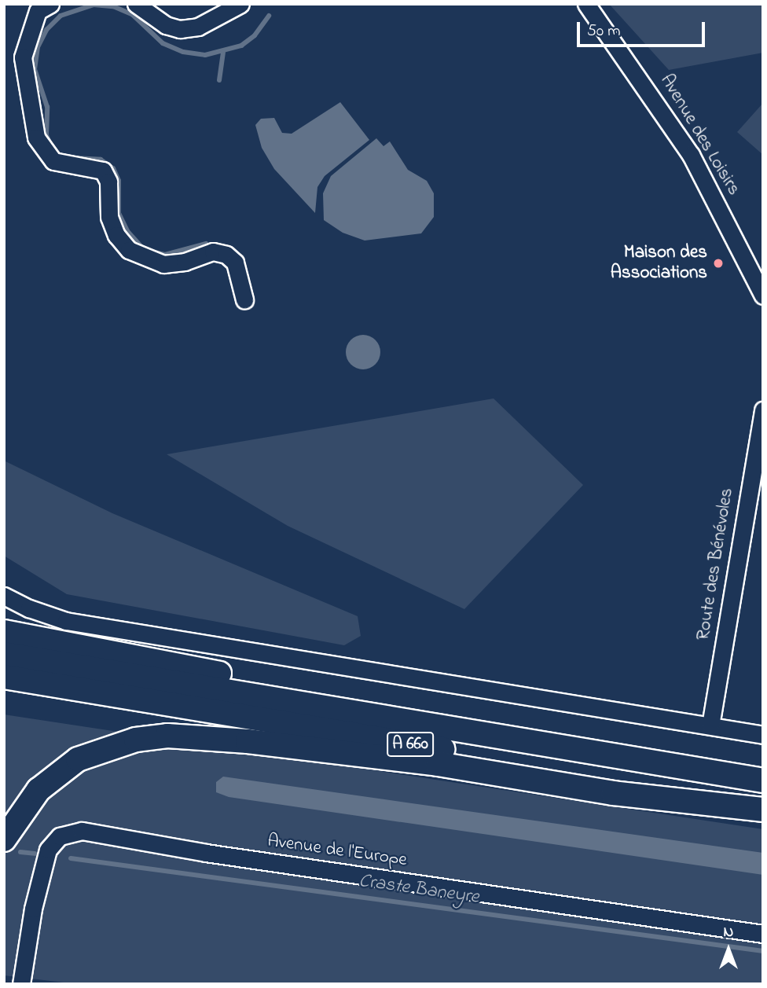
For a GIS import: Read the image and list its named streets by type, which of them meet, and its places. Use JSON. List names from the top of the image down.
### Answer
{
  "streets": {
    "highway": ["A 660"],
    "street": ["Avenue des Loisirs", "Route des Bénévoles", "Avenue de l'Europe"]
  },
  "water": ["Craste Baneyre"],
  "places": ["Maison des Associations"],
  "scale_bar": "50 m",
  "north": "top"
}
